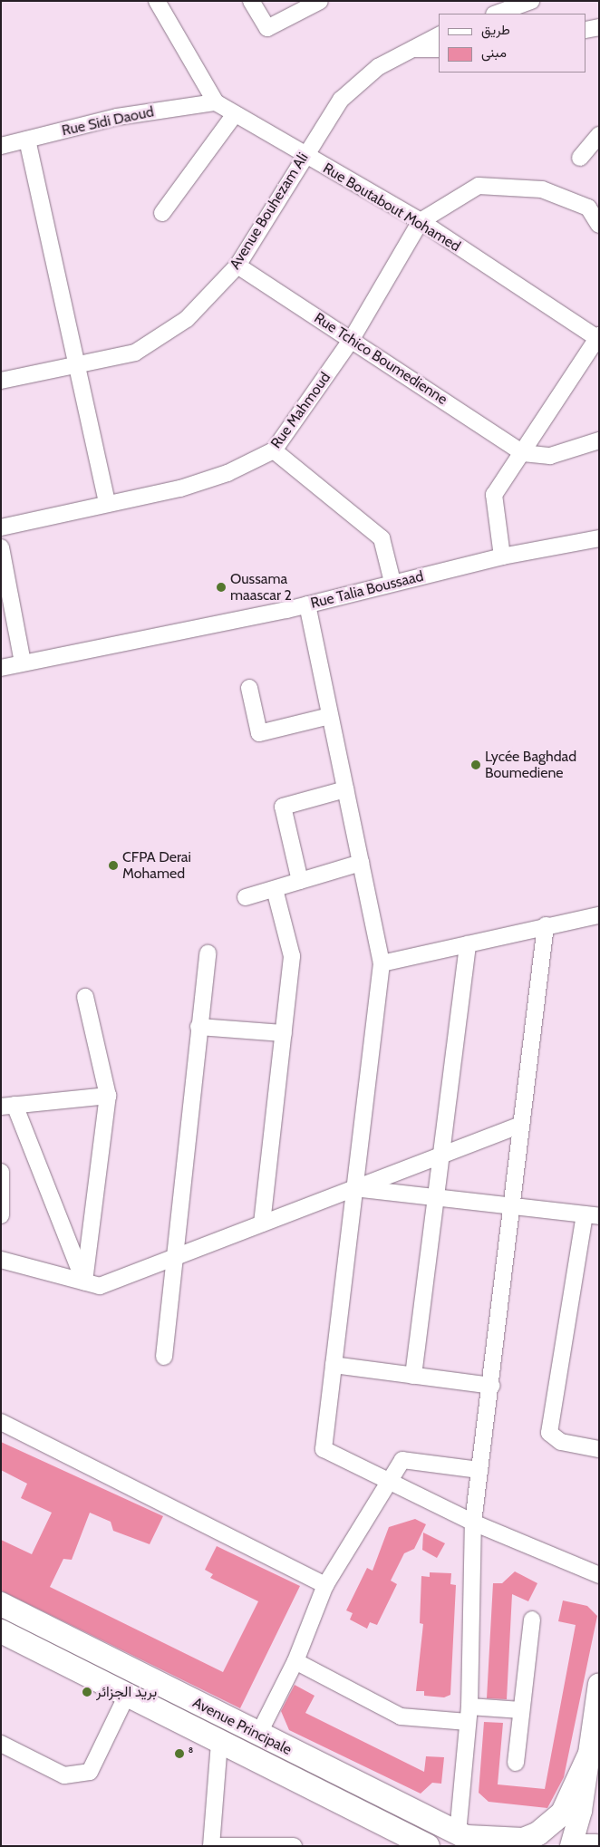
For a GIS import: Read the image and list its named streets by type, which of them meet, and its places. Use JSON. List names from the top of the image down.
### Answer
{
  "streets": {
    "main road": ["Avenue Principale"],
    "street": [
      "Rue Sidi Daoud",
      "Rue Boutabout Mohamed",
      "Avenue Bouhezam Ali",
      "Rue Tchico Boumedienne",
      "Rue Mahmoud",
      "Rue Talia Boussaad"
    ]
  },
  "crossings": [
    ["Rue Sidi Daoud", "Rue Boutabout Mohamed"],
    ["Rue Boutabout Mohamed", "Avenue Bouhezam Ali"],
    ["Rue Boutabout Mohamed", "Rue Mahmoud"],
    ["Avenue Bouhezam Ali", "Rue Tchico Boumedienne"],
    ["Rue Tchico Boumedienne", "Rue Mahmoud"]
  ],
  "places": [
    "Oussama maascar 2",
    "Lycée Baghdad Boumediene",
    "CFPA Derai Mohamed",
    "بريد الجزائر",
    "⁸"
  ],
  "legend": ["طريق", "مبنى"]
}
